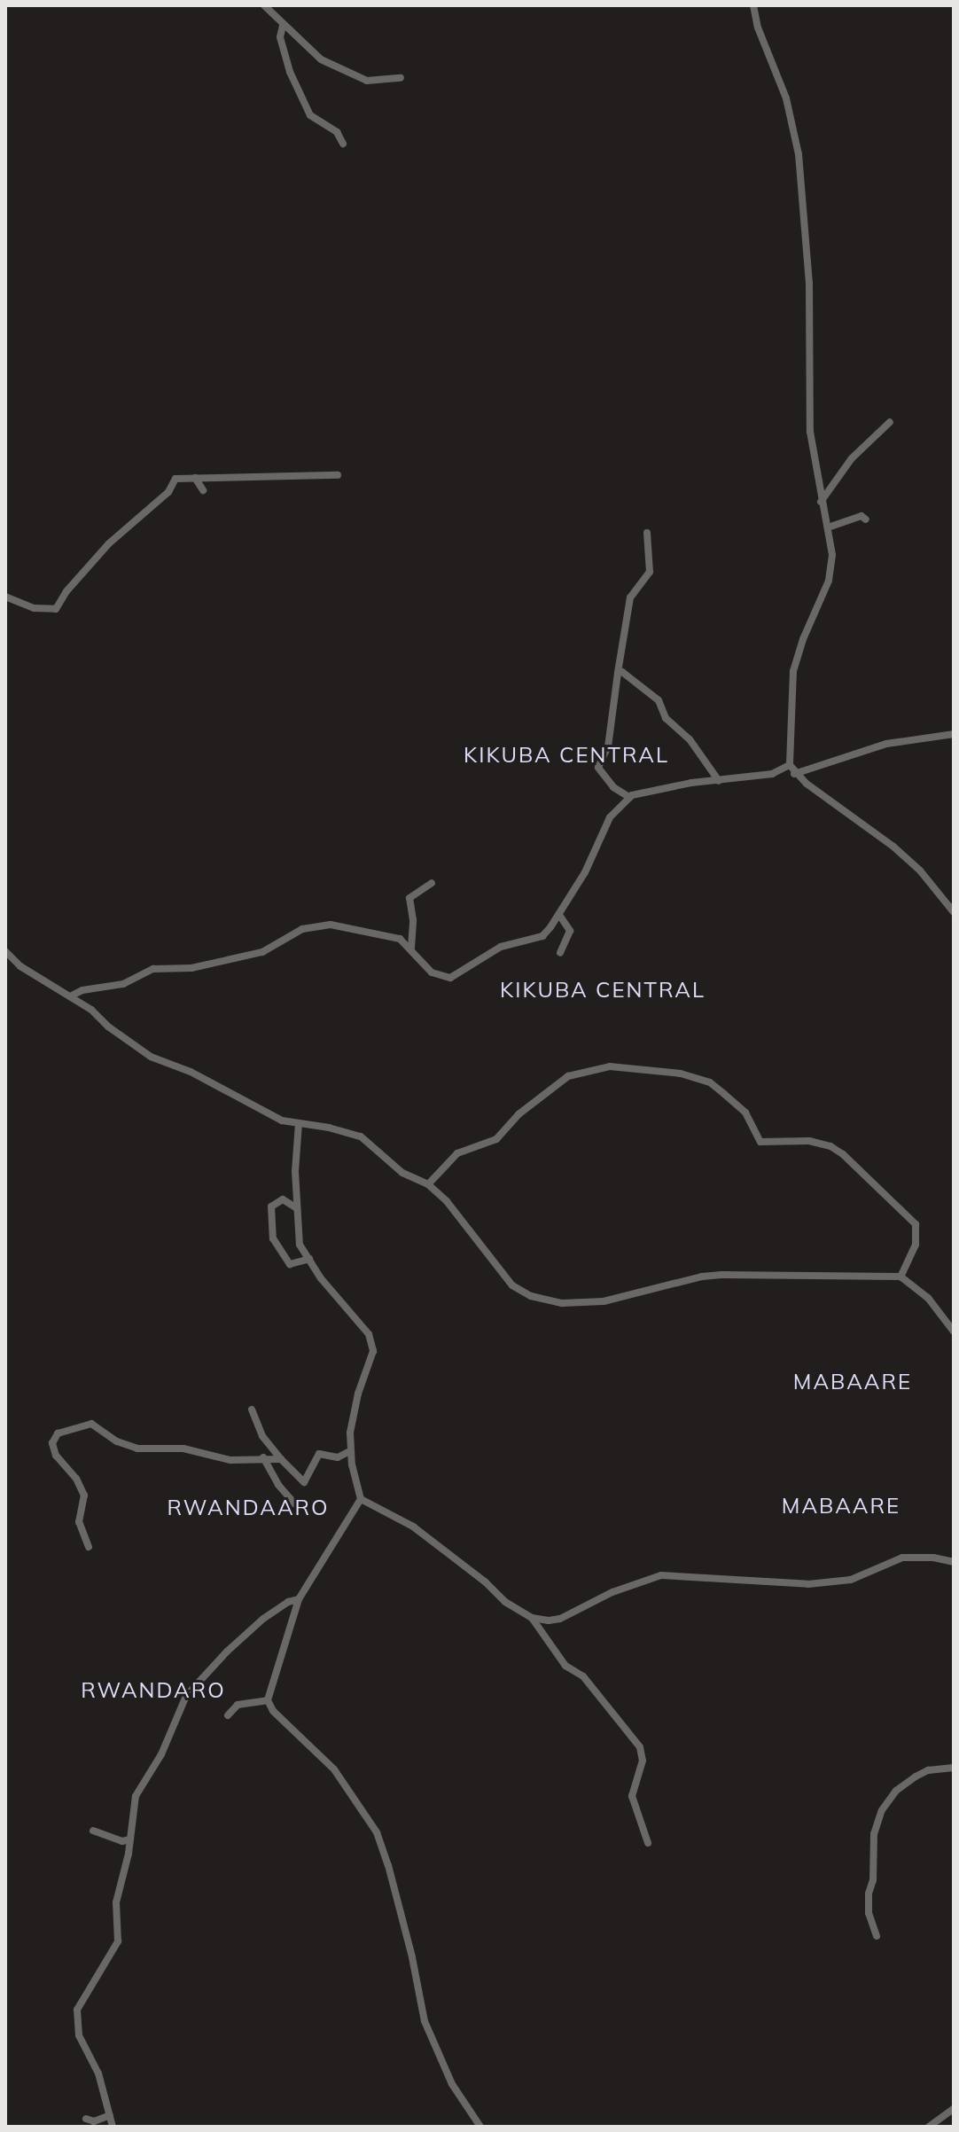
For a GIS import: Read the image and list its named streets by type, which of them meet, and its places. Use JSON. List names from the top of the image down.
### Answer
{
  "districts": [
    "KIKUBA CENTRAL",
    "KIKUBA CENTRAL",
    "MABAARE",
    "MABAARE",
    "RWANDAARO",
    "RWANDARO"
  ]
}
